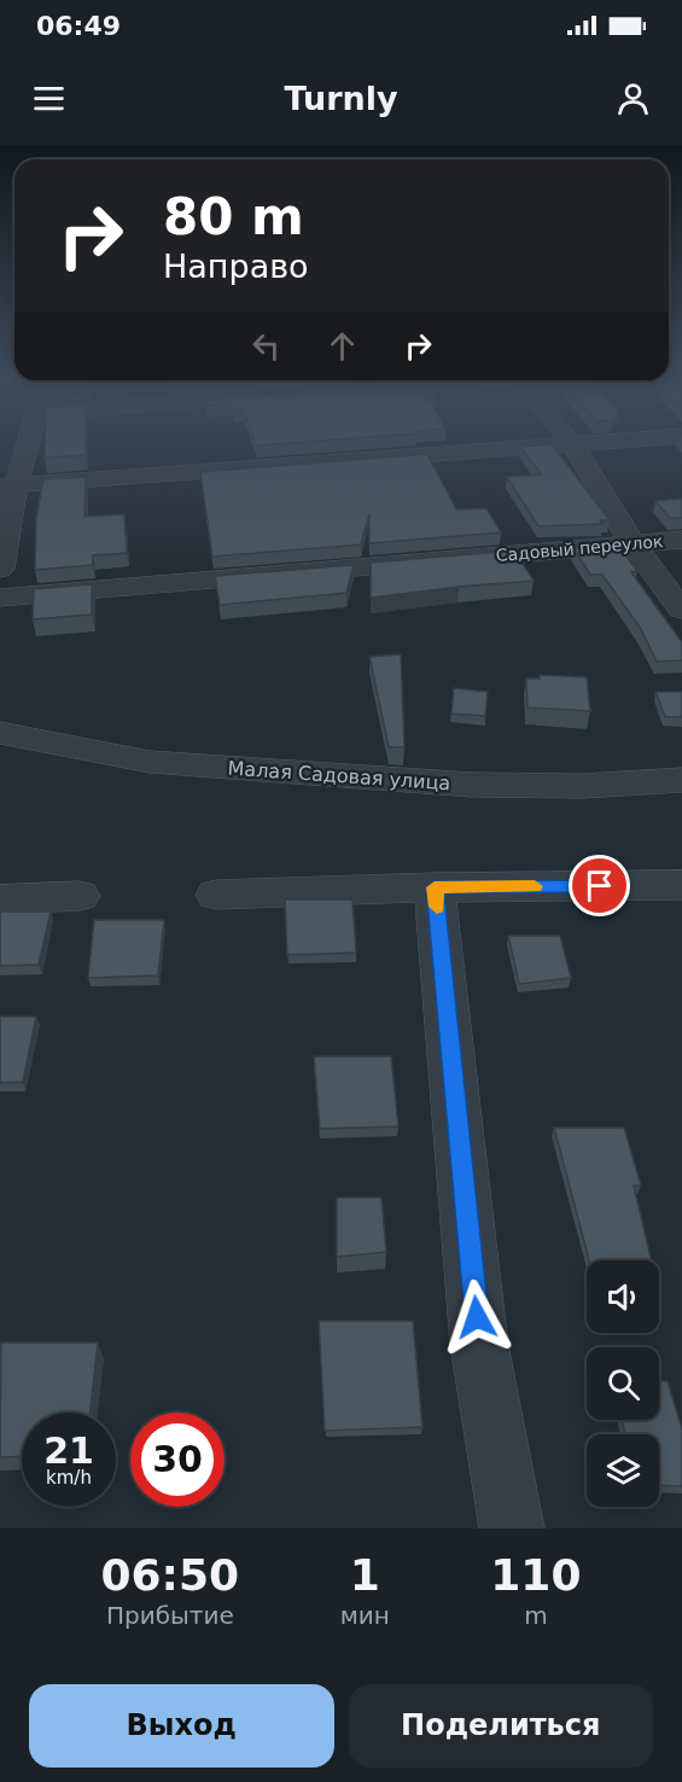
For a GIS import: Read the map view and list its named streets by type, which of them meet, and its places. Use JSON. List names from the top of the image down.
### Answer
{
  "streets": {
    "street": ["Садовый переулок", "Малая Садовая улица"]
  },
  "page": {
    "status": "06:49",
    "header": "Turnly",
    "turn": ["80 m", "Направо"],
    "speed": "21 km/h",
    "limit": "30",
    "eta": [
      "06:50",
      "Прибытие",
      "1",
      "мин",
      "110",
      "m"
    ],
    "buttons": ["Выход", "Поделиться"]
  }
}
